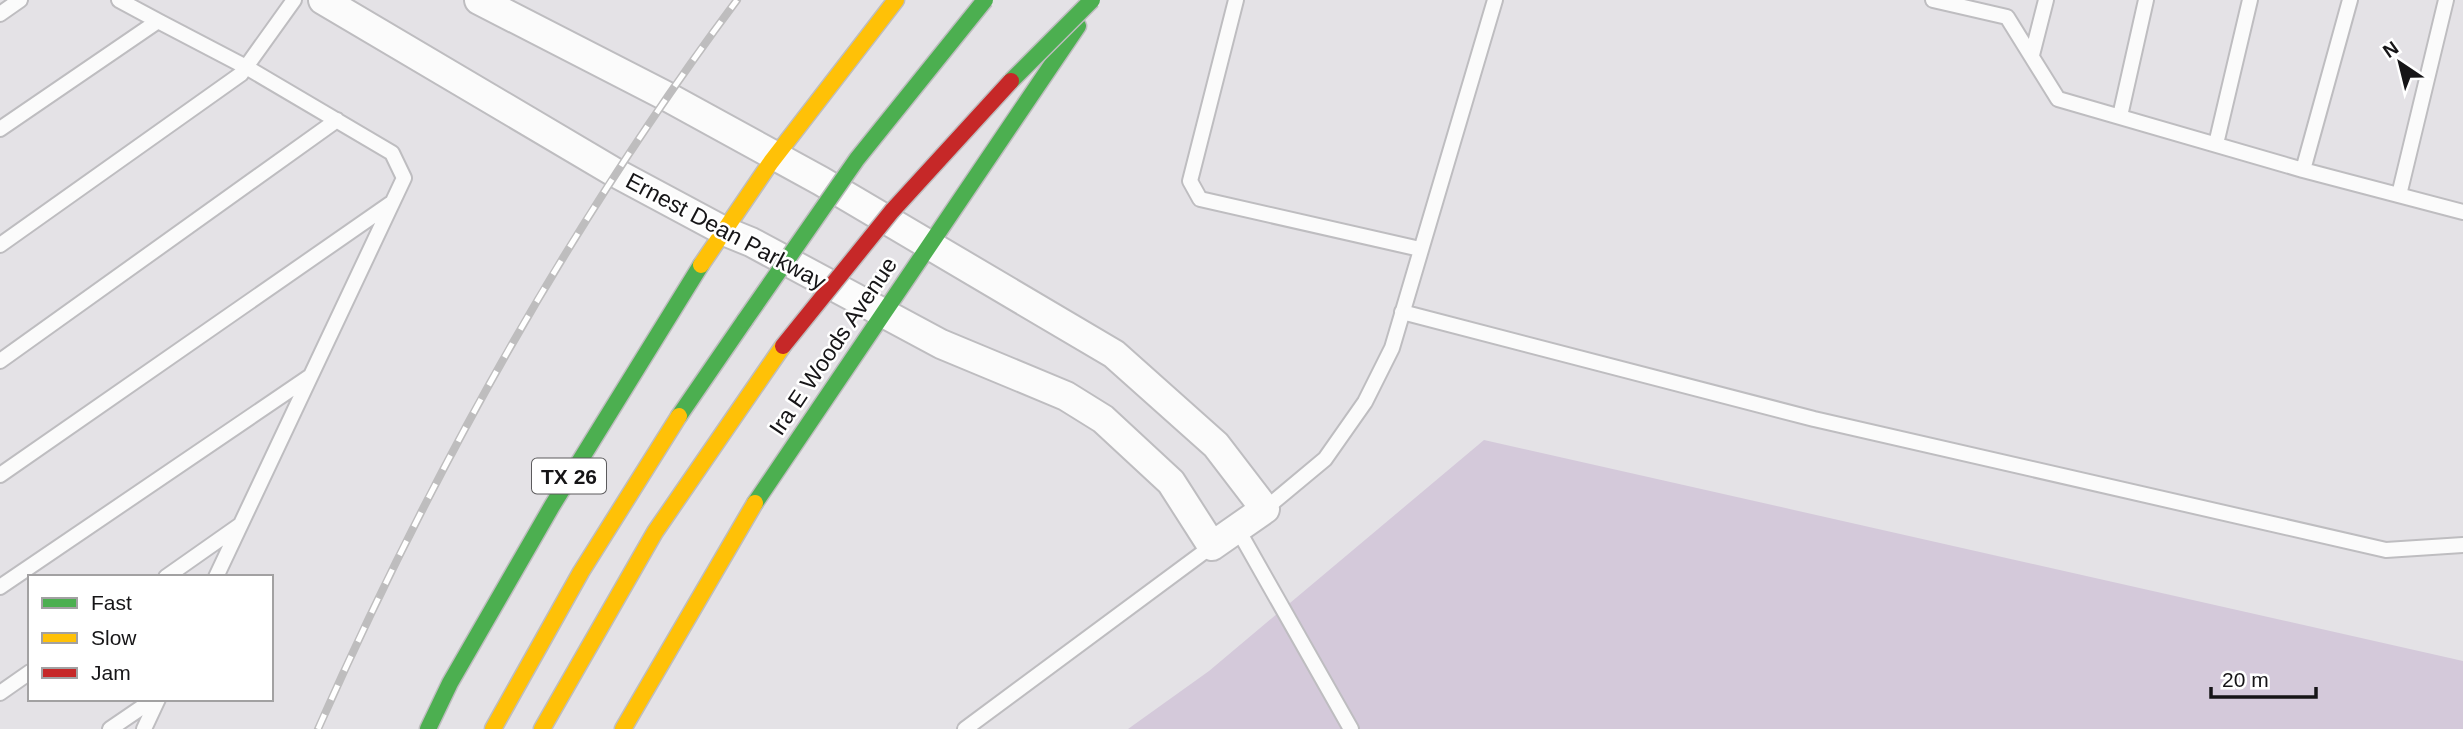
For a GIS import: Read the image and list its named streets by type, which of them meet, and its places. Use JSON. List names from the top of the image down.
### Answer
{
  "streets": {
    "main road": ["Ira E Woods Avenue", "TX 26"],
    "street": ["Ernest Dean Parkway"]
  },
  "crossings": [
    ["Ernest Dean Parkway", "Ira E Woods Avenue"],
    ["Ernest Dean Parkway", "TX 26"]
  ],
  "legend": ["Fast", "Slow", "Jam"],
  "scale_bar": "20 m",
  "north": "top left"
}
